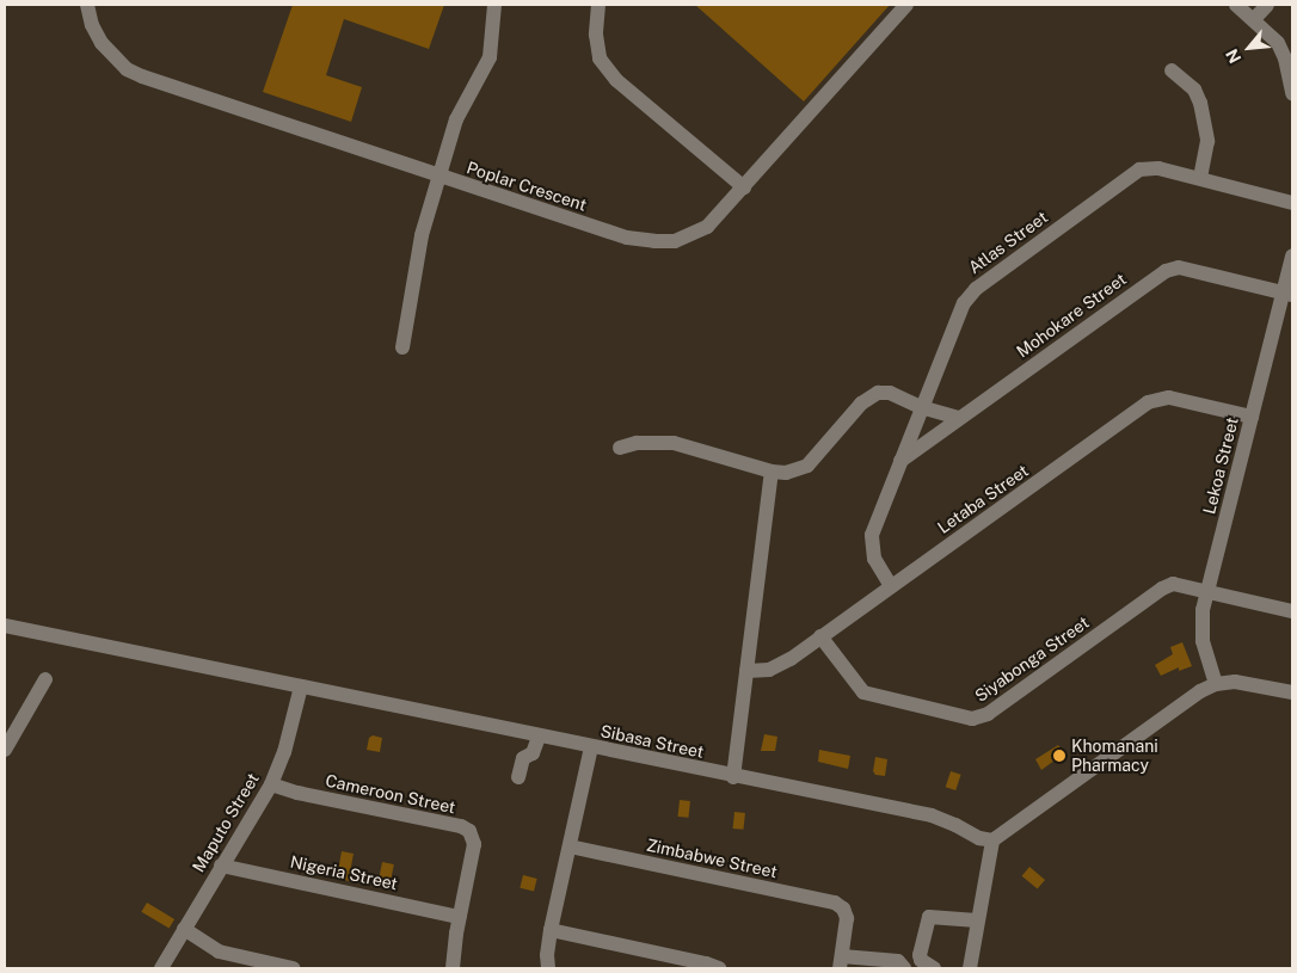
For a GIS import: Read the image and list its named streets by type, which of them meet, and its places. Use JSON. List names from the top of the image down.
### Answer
{
  "streets": {
    "street": [
      "Poplar Crescent",
      "Atlas Street",
      "Mohokare Street",
      "Lekoa Street",
      "Letaba Street",
      "Siyabonga Street",
      "Sibasa Street",
      "Cameroon Street",
      "Maputo Street",
      "Zimbabwe Street",
      "Nigeria Street"
    ]
  },
  "crossings": [
    ["Atlas Street", "Mohokare Street"],
    ["Atlas Street", "Letaba Street"],
    ["Mohokare Street", "Lekoa Street"],
    ["Lekoa Street", "Letaba Street"],
    ["Lekoa Street", "Siyabonga Street"],
    ["Letaba Street", "Siyabonga Street"],
    ["Sibasa Street", "Maputo Street"],
    ["Cameroon Street", "Maputo Street"],
    ["Cameroon Street", "Nigeria Street"],
    ["Maputo Street", "Nigeria Street"]
  ],
  "places": ["Khomanani Pharmacy"],
  "north": "bottom left"
}
